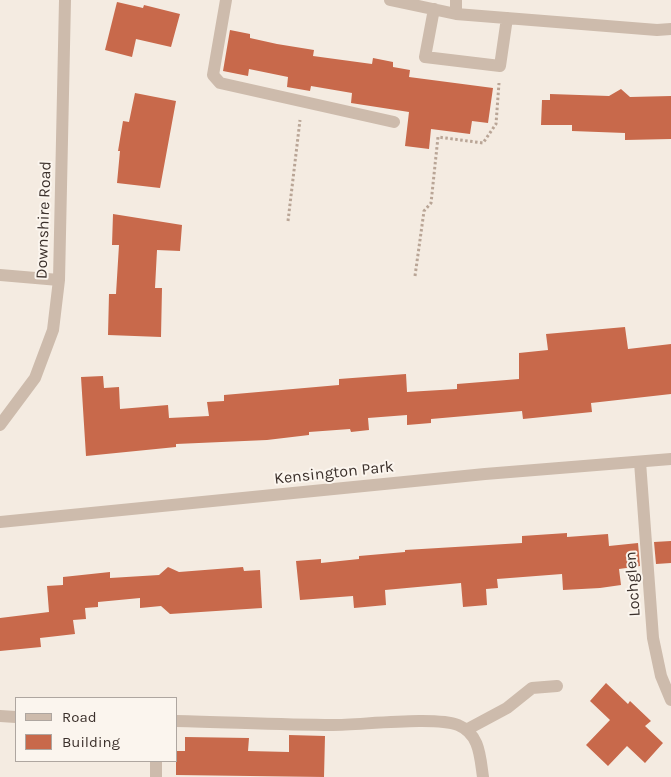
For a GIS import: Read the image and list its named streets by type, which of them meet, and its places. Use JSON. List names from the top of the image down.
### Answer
{
  "streets": {
    "street": ["Downshire Road", "Kensington Park", "Lochglen"]
  },
  "crossings": [
    ["Kensington Park", "Lochglen"]
  ],
  "legend": ["Road", "Building"]
}
